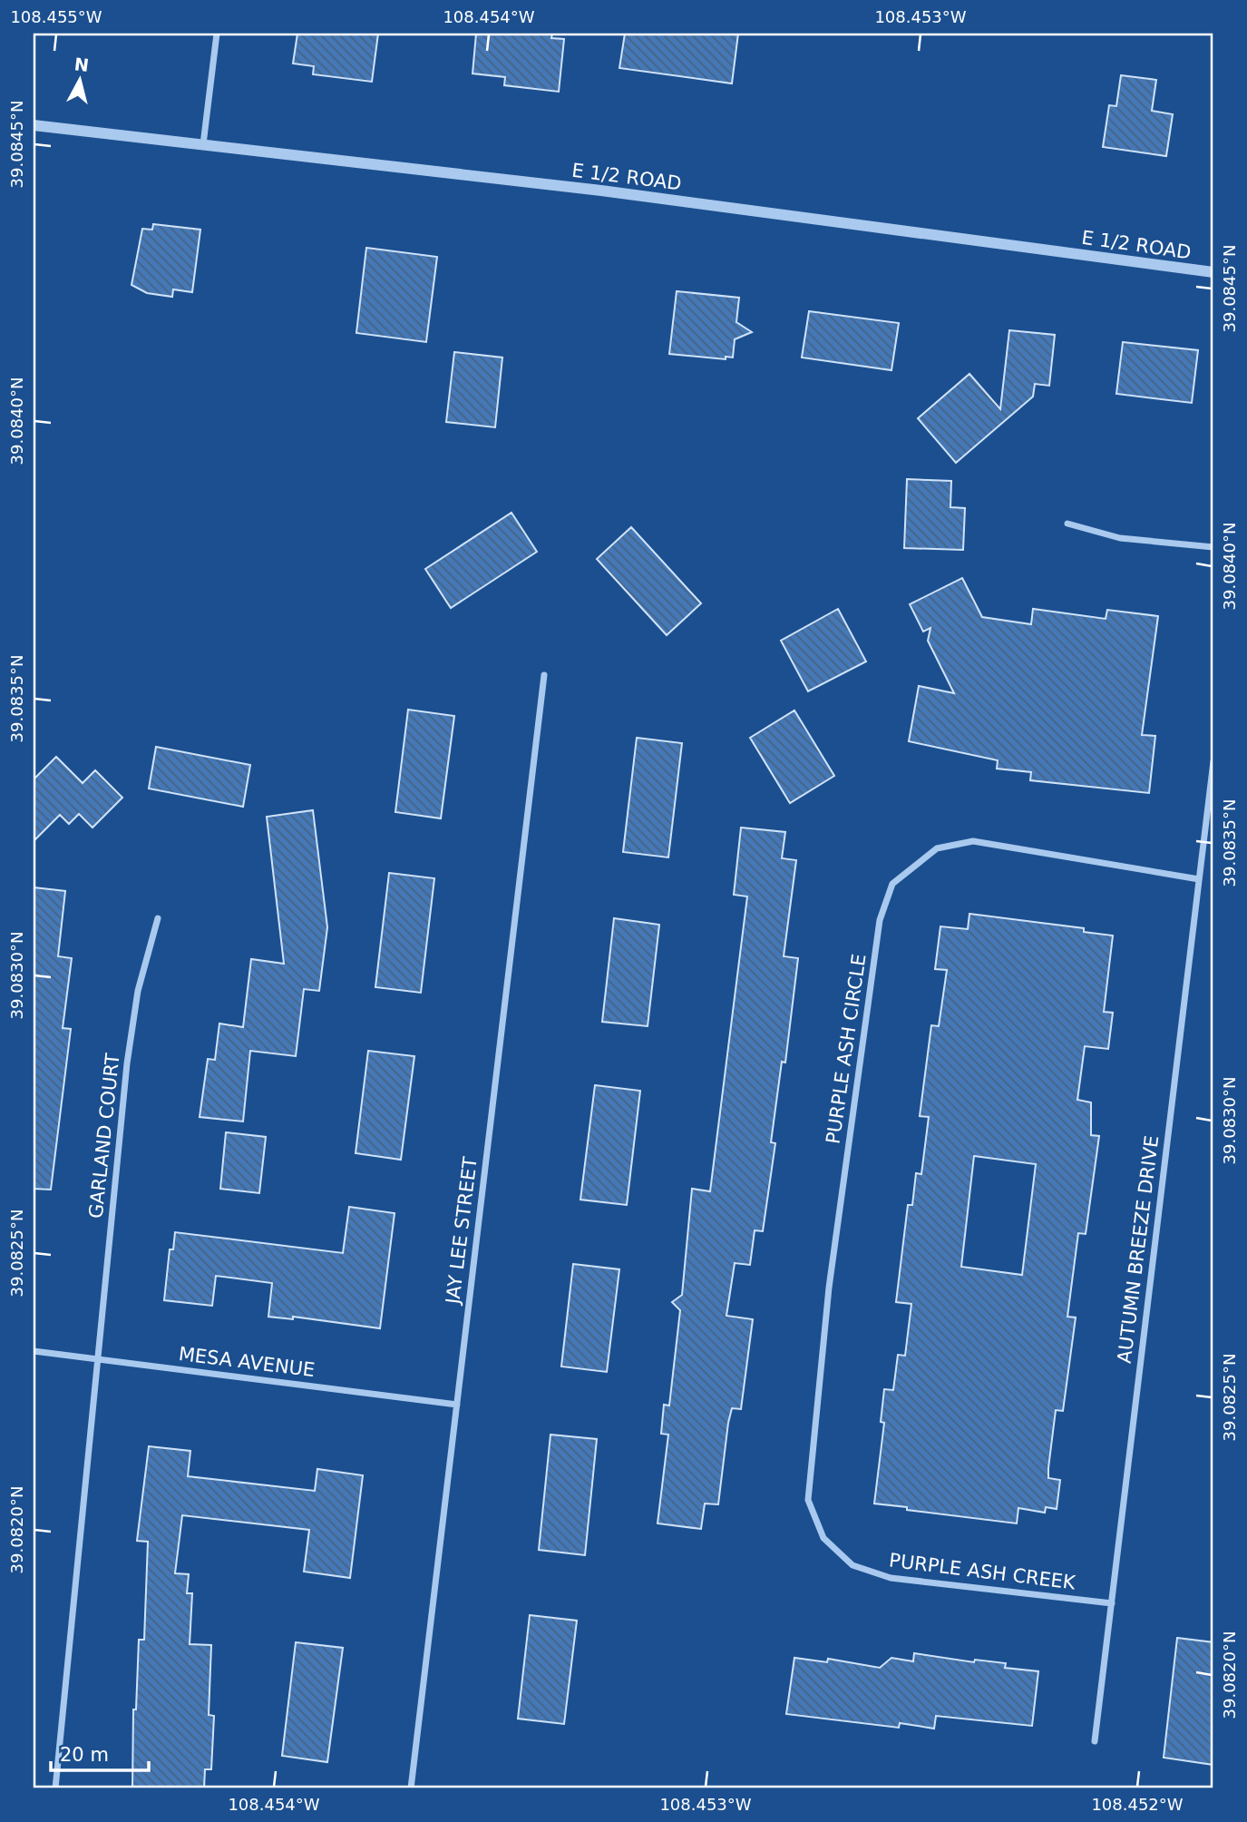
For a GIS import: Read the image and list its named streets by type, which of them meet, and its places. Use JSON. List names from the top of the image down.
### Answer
{
  "streets": {
    "street": [
      "E 1/2 ROAD",
      "PURPLE ASH CIRCLE",
      "GARLAND COURT",
      "JAY LEE STREET",
      "AUTUMN BREEZE DRIVE",
      "MESA AVENUE",
      "PURPLE ASH CREEK"
    ]
  },
  "crossings": [
    ["PURPLE ASH CIRCLE", "AUTUMN BREEZE DRIVE"],
    ["PURPLE ASH CIRCLE", "PURPLE ASH CREEK"],
    ["GARLAND COURT", "MESA AVENUE"],
    ["JAY LEE STREET", "MESA AVENUE"],
    ["AUTUMN BREEZE DRIVE", "PURPLE ASH CREEK"]
  ],
  "scale_bar": "20 m",
  "north": "top",
  "coordinates": [
    "108.455°W",
    "108.454°W",
    "108.453°W",
    "39.0845°N",
    "39.0840°N",
    "39.0835°N",
    "39.0830°N",
    "39.0825°N",
    "39.0820°N",
    "108.452°W"
  ]
}
